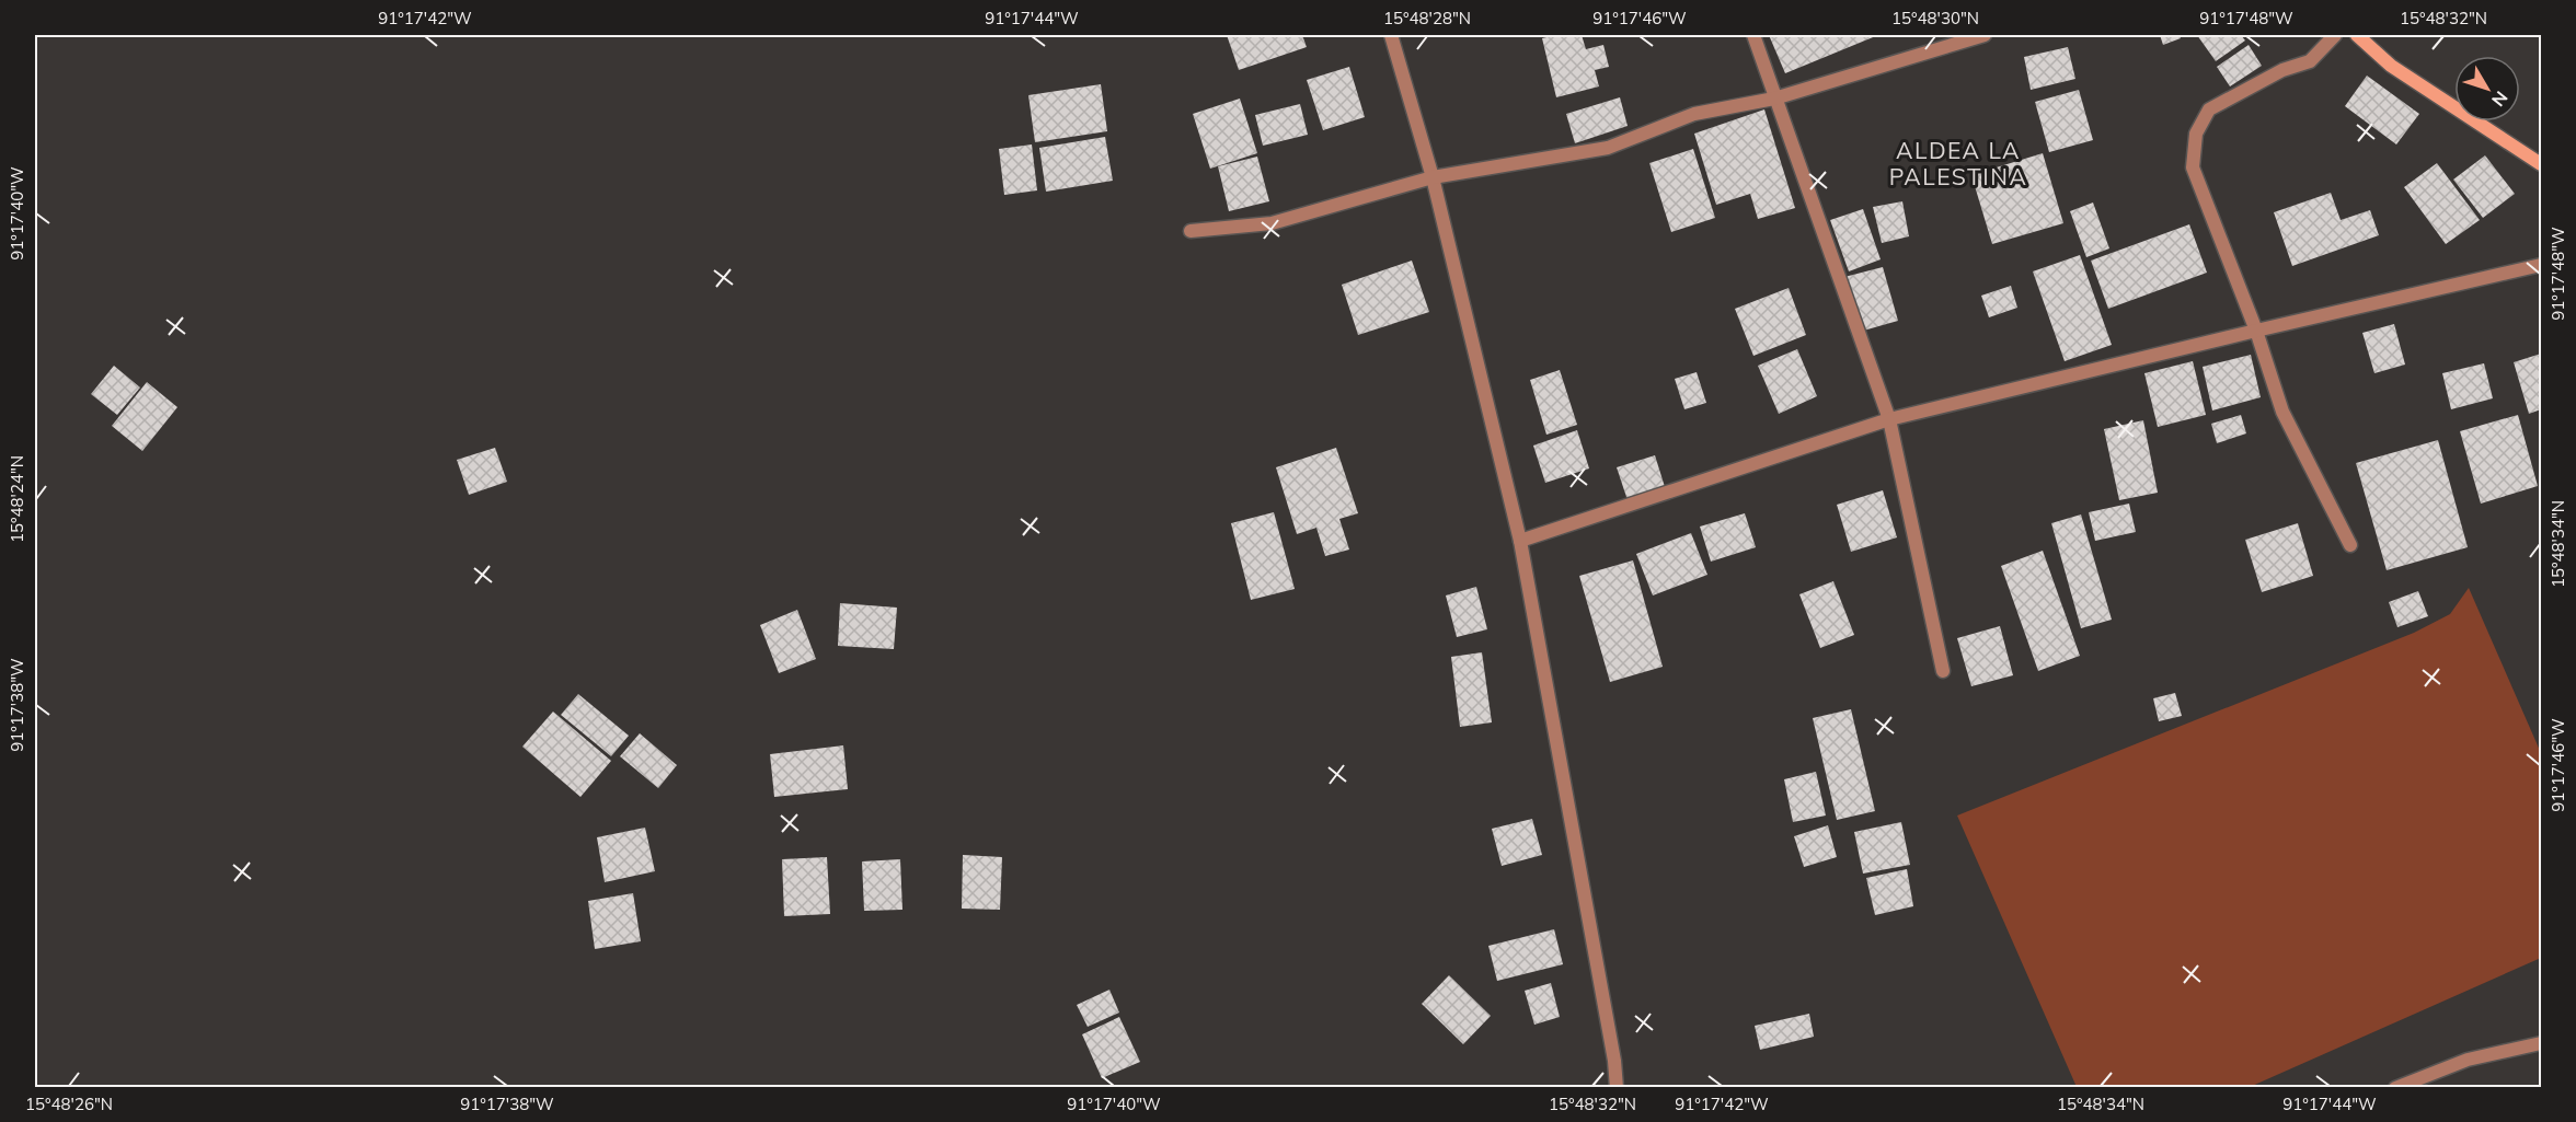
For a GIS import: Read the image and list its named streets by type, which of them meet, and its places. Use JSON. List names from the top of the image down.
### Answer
{
  "districts": ["ALDEA LA PALESTINA"],
  "north": "bottom right",
  "coordinates": [
    "91°17'42\"W",
    "91°17'44\"W",
    "15°48'28\"N",
    "91°17'46\"W",
    "15°48'30\"N",
    "91°17'48\"W",
    "15°48'32\"N",
    "91°17'40\"W",
    "15°48'24\"N",
    "15°48'34\"N",
    "91°17'38\"W",
    "15°48'26\"N"
  ]
}
